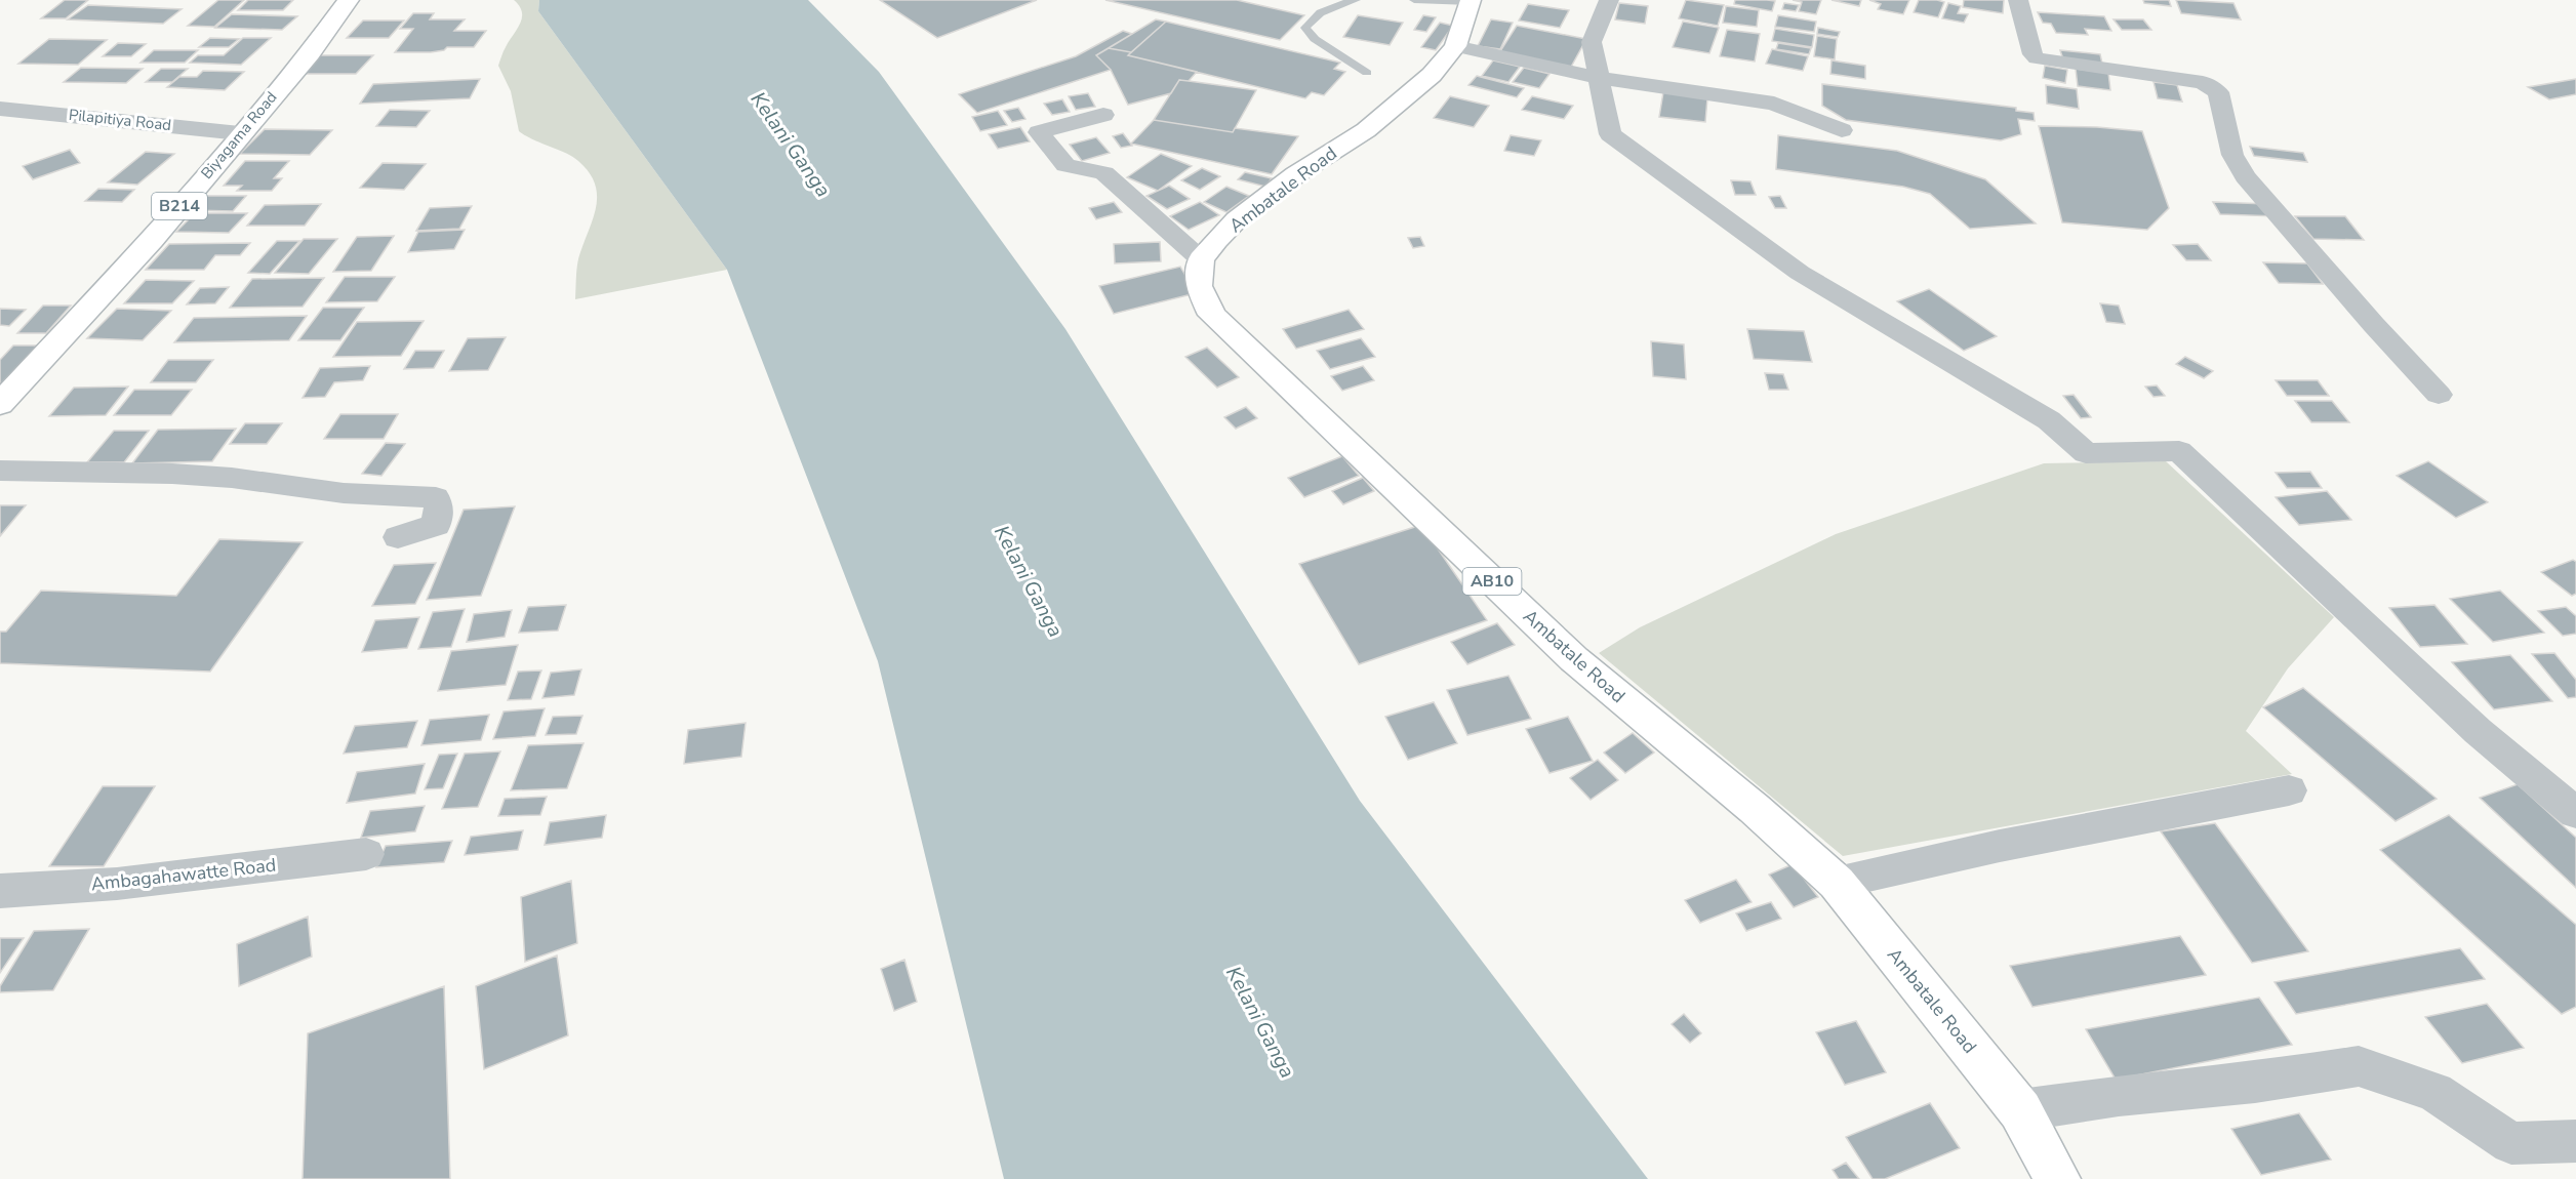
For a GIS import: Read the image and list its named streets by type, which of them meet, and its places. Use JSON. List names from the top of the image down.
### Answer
{
  "streets": {
    "main road": [
      "Biyagama Road",
      "Ambatale Road",
      "B214",
      "AB10"
    ],
    "street": ["Pilapitiya Road", "Ambagahawatte Road"]
  },
  "crossings": [
    ["Pilapitiya Road", "Biyagama Road"]
  ],
  "water": ["Kelani Ganga"]
}
